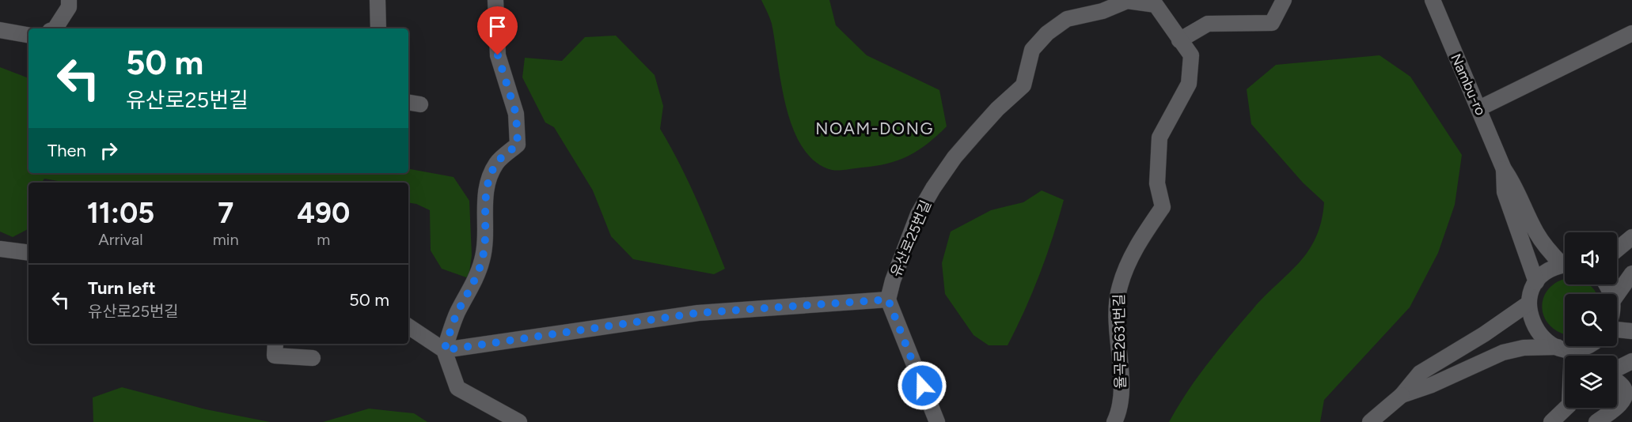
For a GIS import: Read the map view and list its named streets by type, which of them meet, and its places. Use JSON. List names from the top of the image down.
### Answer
{
  "streets": {
    "street": ["Nambu-ro", "유산로25번길", "율곡로2631번길"]
  },
  "crossings": [
    ["유산로25번길", "율곡로2631번길"]
  ],
  "districts": ["NOAM-DONG"],
  "page": {
    "turn": ["50 m", "유산로25번길"],
    "then": "Then",
    "eta": [
      "11:05",
      "Arrival",
      "7",
      "min",
      "490",
      "m"
    ],
    "list": [
      {
        "name": "Turn left",
        "note": "유산로25번길",
        "value": "50 m"
      }
    ]
  }
}
